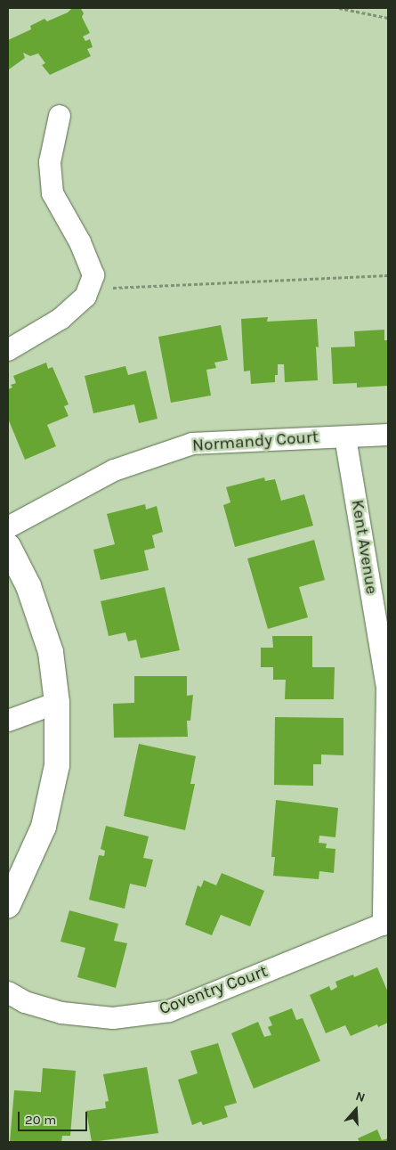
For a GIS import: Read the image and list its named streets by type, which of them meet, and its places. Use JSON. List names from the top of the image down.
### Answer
{
  "streets": {
    "street": ["Normandy Court", "Kent Avenue", "Coventry Court"]
  },
  "crossings": [
    ["Normandy Court", "Kent Avenue"],
    ["Kent Avenue", "Coventry Court"]
  ],
  "scale_bar": "20 m",
  "north": "top"
}
